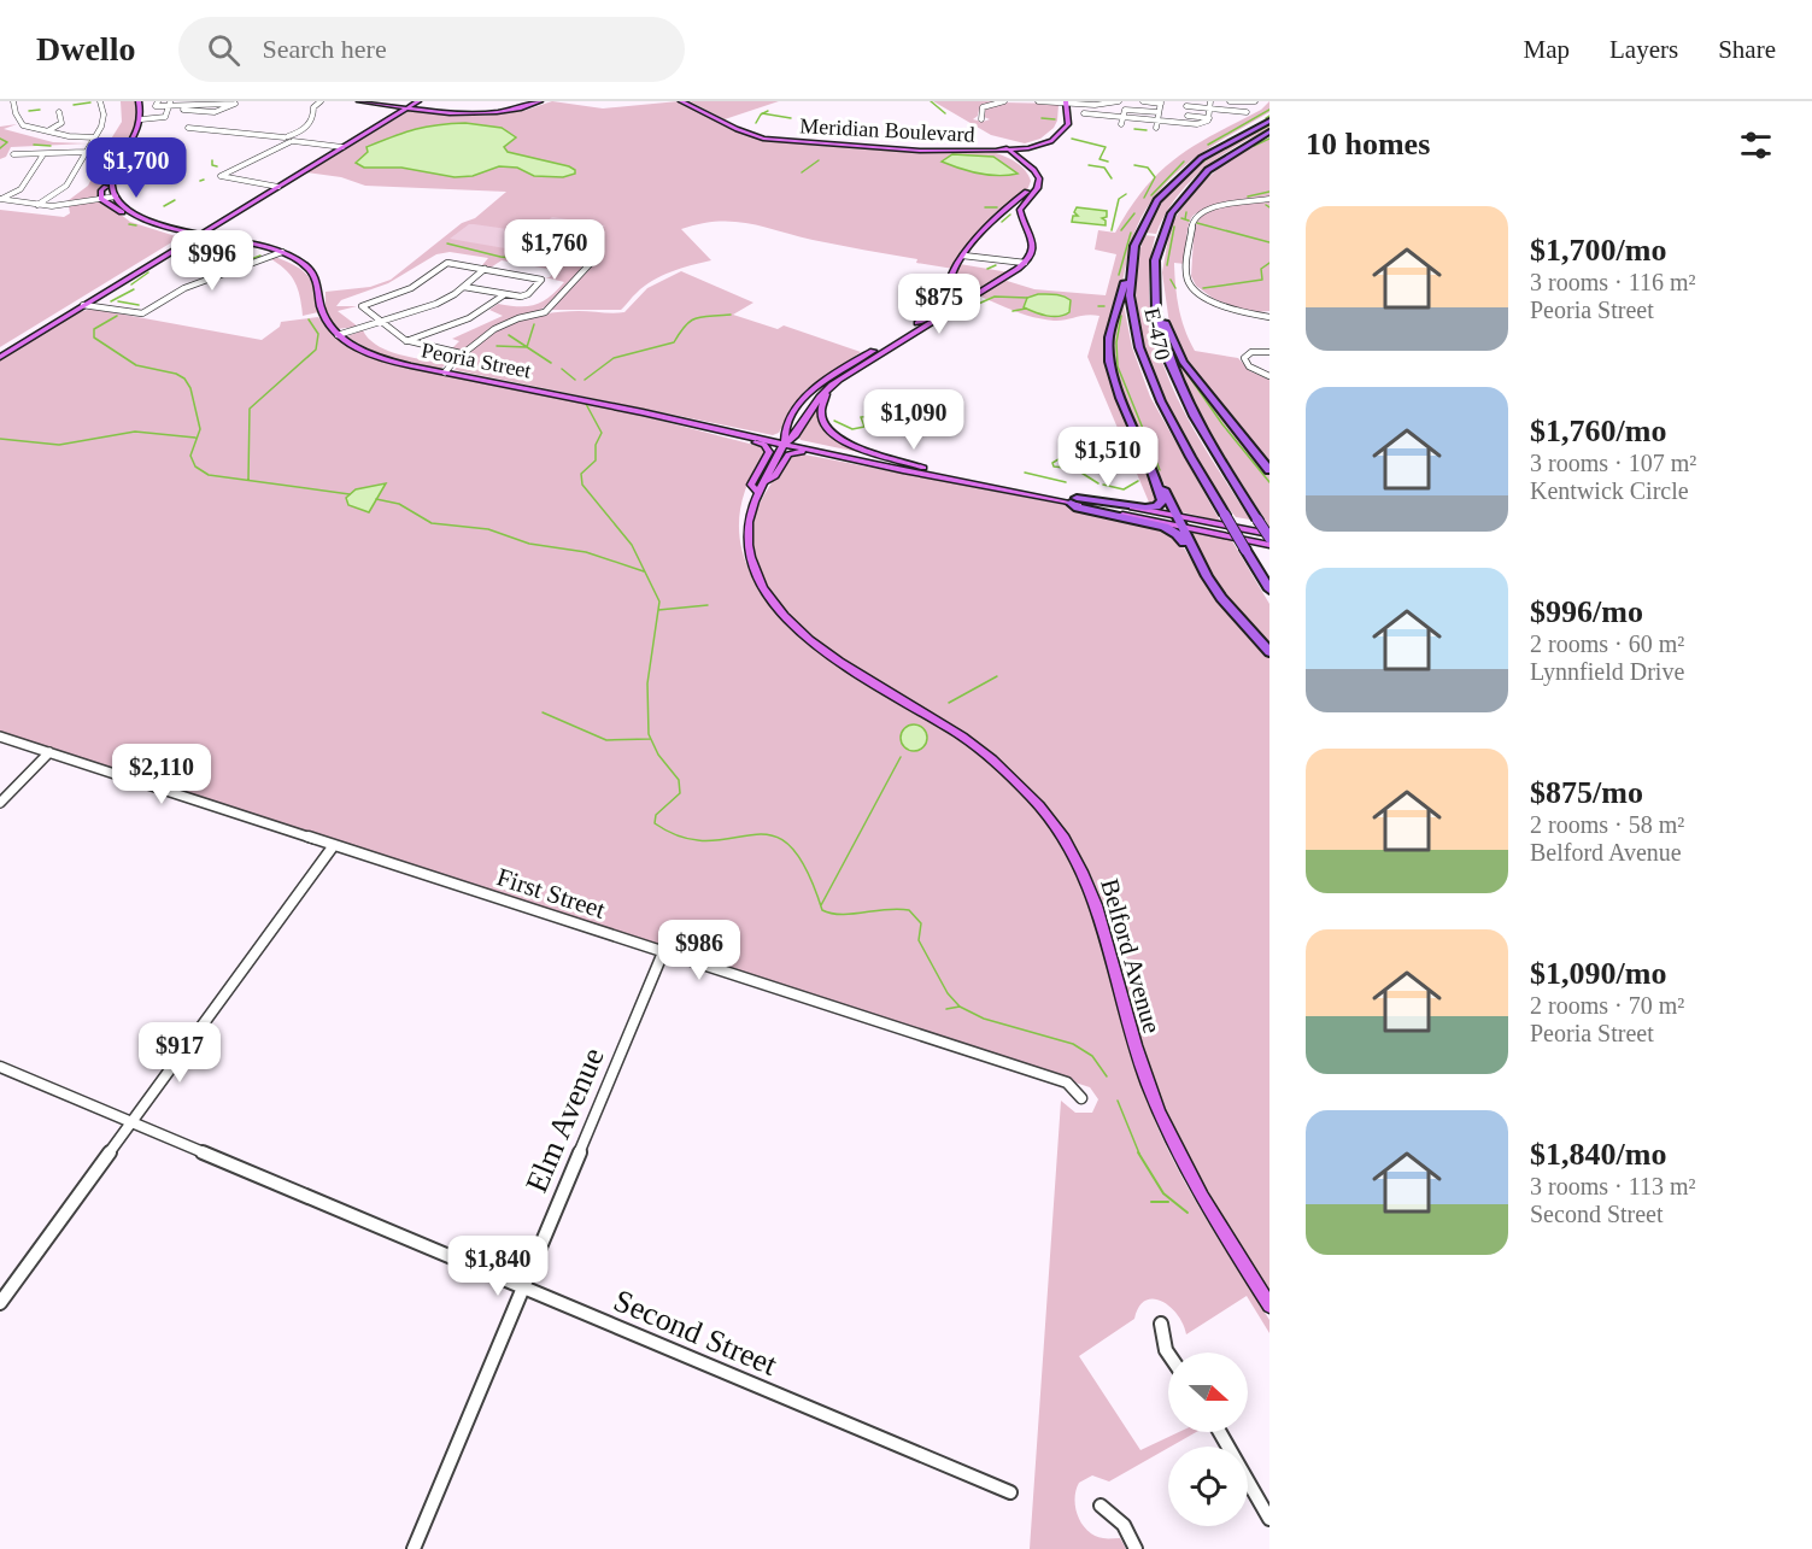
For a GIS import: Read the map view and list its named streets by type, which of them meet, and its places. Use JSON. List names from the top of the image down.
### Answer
{
  "streets": {
    "highway": ["E-470"],
    "main road": ["Meridian Boulevard", "Peoria Street", "Belford Avenue"],
    "street": ["First Street", "Elm Avenue", "Second Street"]
  },
  "crossings": [
    ["Meridian Boulevard", "Belford Avenue"],
    ["First Street", "Elm Avenue"],
    ["Elm Avenue", "Second Street"]
  ],
  "north": "right",
  "page": {
    "header": "Dwello",
    "search": "Search here",
    "nav": ["Map", "Layers", "Share"],
    "heading": "10 homes",
    "price": [
      "$1,700",
      "$1,760",
      "$996",
      "$875",
      "$1,090",
      "$1,510",
      "$2,110",
      "$986",
      "$917",
      "$1,840"
    ],
    "list": [
      {
        "name": "$1,700/mo",
        "note": "3 rooms · 116 m² · Peoria Street"
      },
      {
        "name": "$1,760/mo",
        "note": "3 rooms · 107 m² · Kentwick Circle"
      },
      {
        "name": "$996/mo",
        "note": "2 rooms · 60 m² · Lynnfield Drive"
      },
      {
        "name": "$875/mo",
        "note": "2 rooms · 58 m² · Belford Avenue"
      },
      {
        "name": "$1,090/mo",
        "note": "2 rooms · 70 m² · Peoria Street"
      },
      {
        "name": "$1,840/mo",
        "note": "3 rooms · 113 m² · Second Street"
      }
    ]
  }
}
